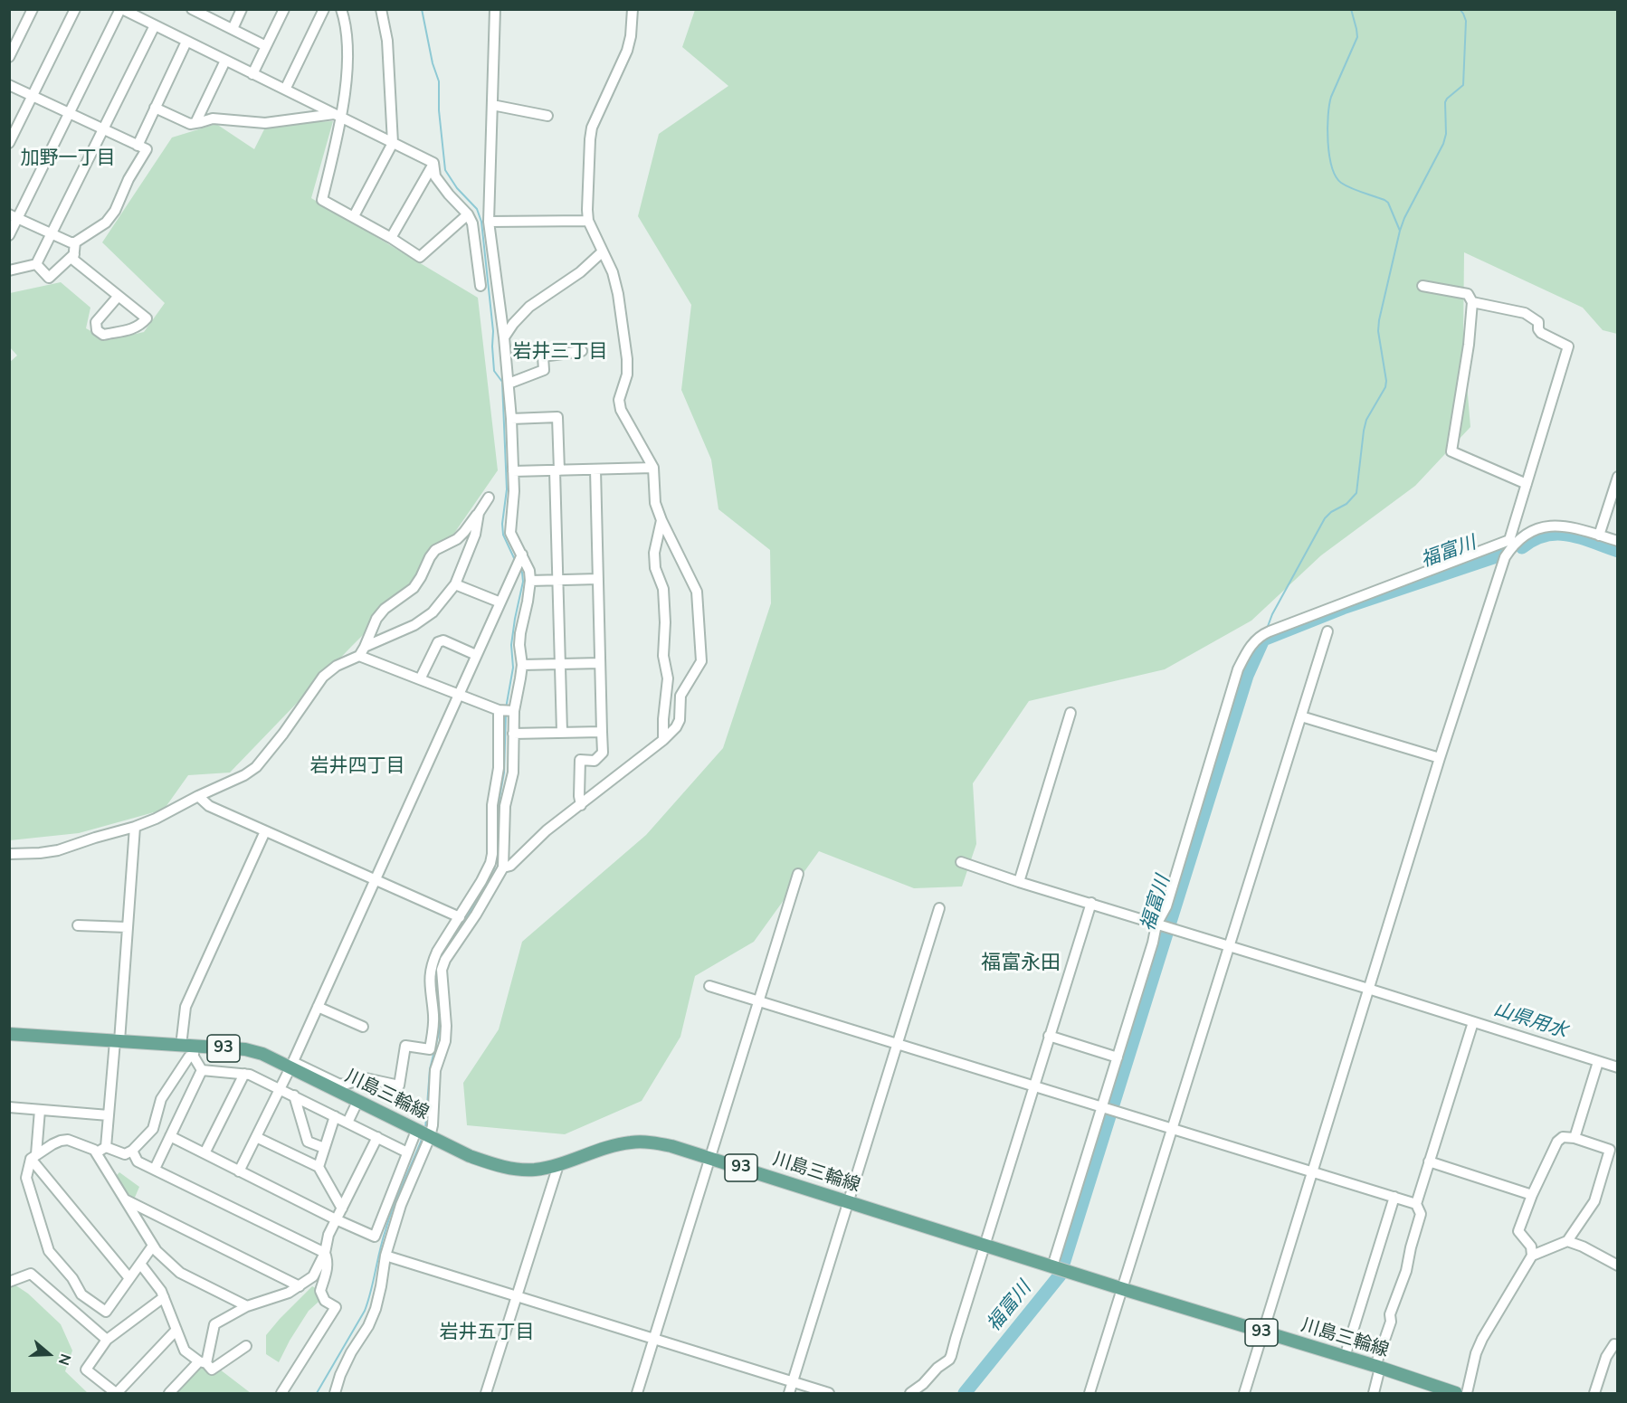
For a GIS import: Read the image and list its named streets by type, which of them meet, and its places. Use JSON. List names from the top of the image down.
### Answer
{
  "streets": {
    "main road": ["93", "川島三輪線"]
  },
  "districts": [
    "加野一丁目",
    "岩井三丁目",
    "岩井四丁目",
    "福富永田",
    "岩井五丁目"
  ],
  "water": ["福富川", "山県用水"],
  "north": "right"
}
